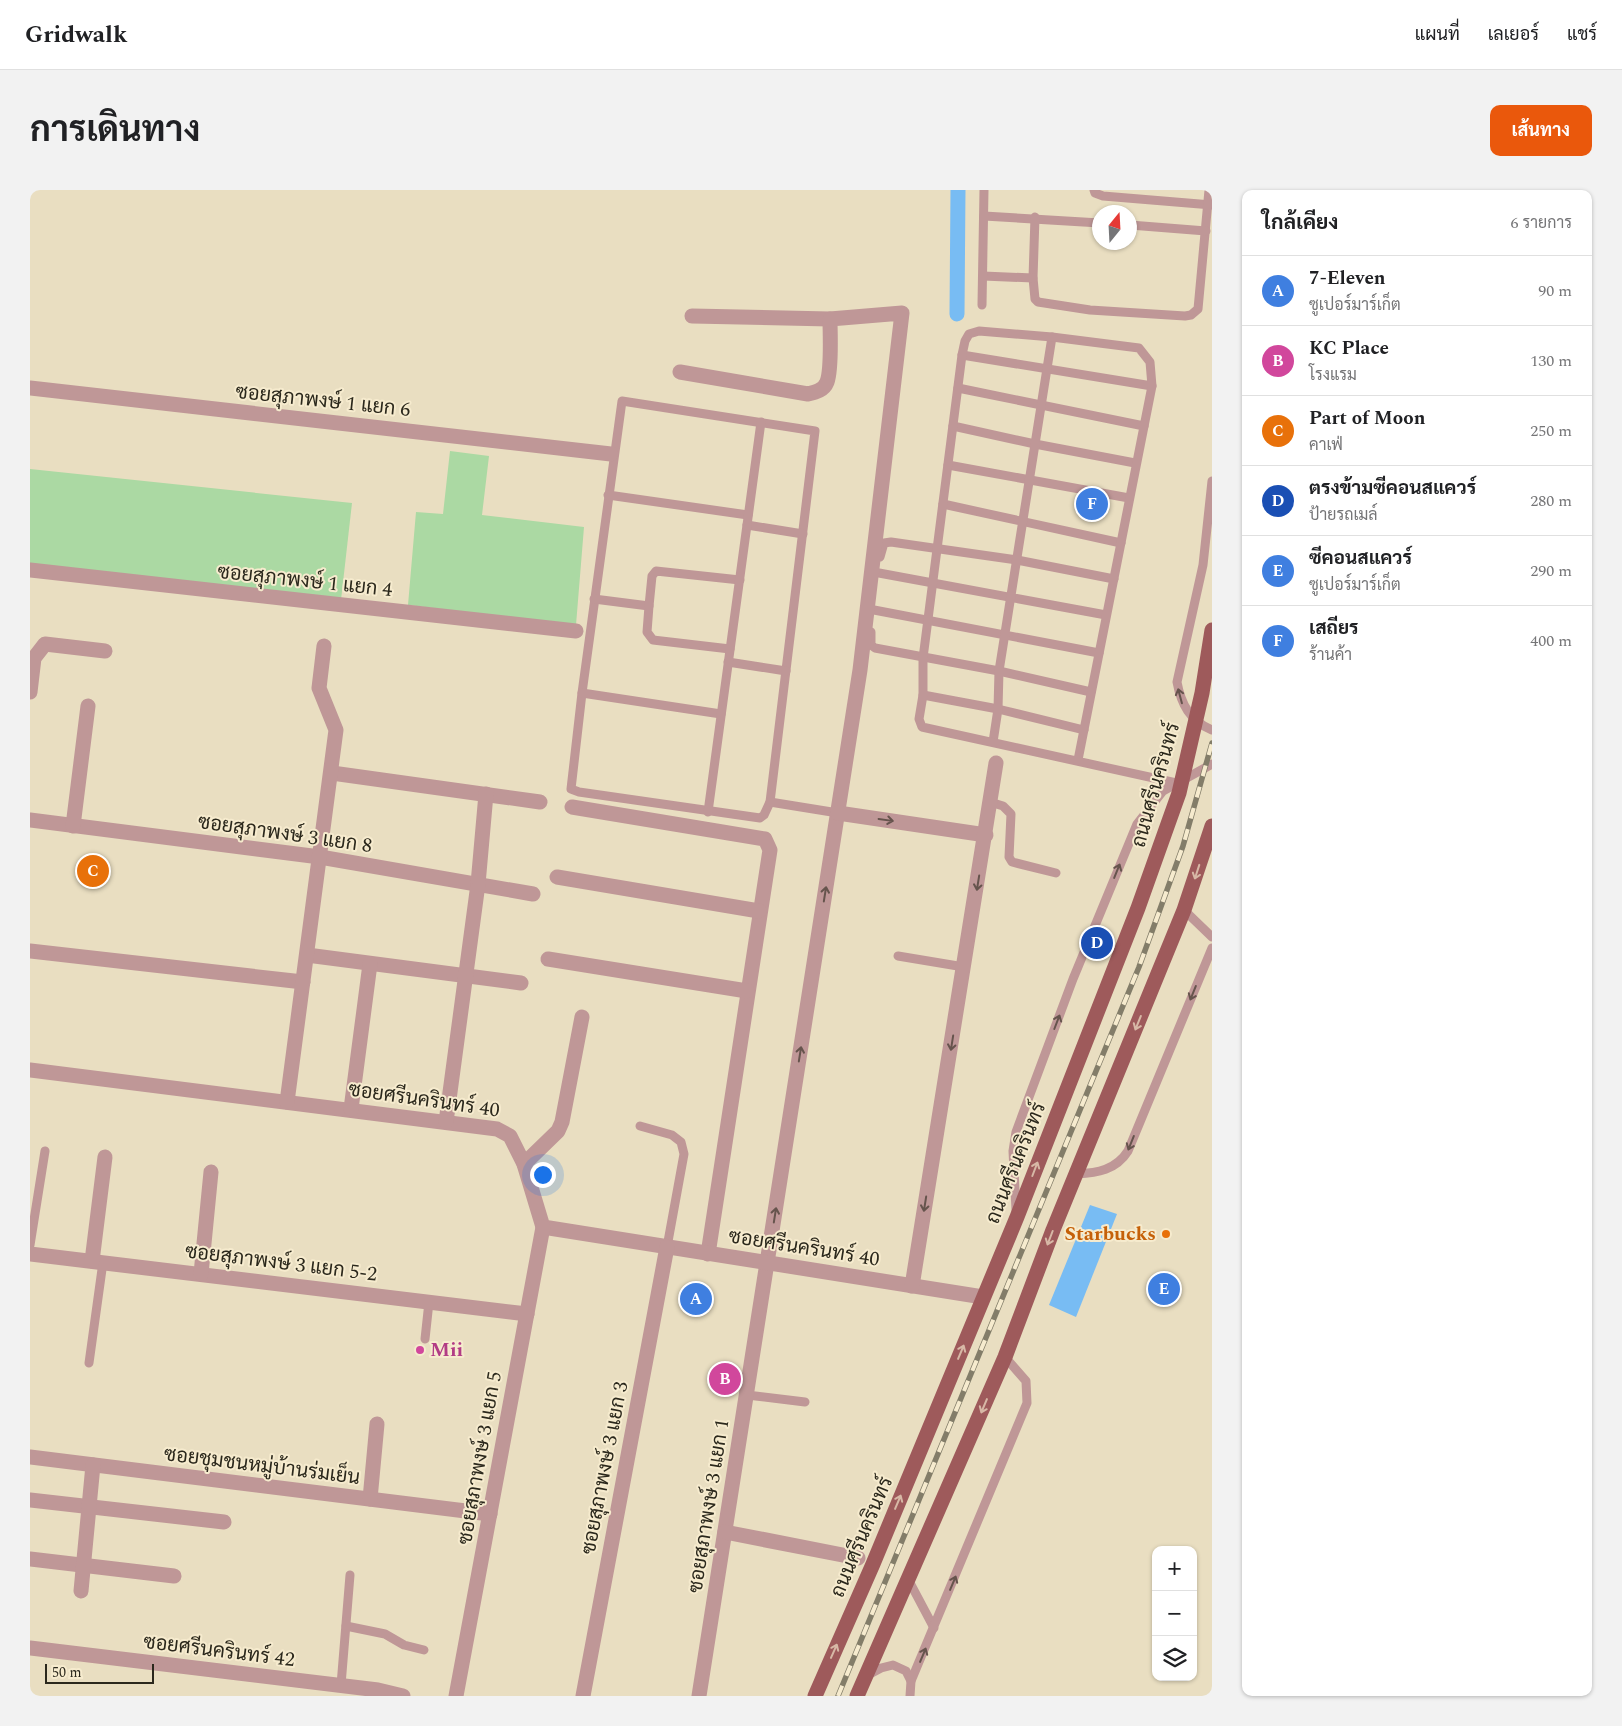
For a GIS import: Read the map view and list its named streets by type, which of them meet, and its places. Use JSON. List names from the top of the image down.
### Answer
{
  "streets": {
    "main road": ["ถนนศรีนครินทร์"],
    "street": [
      "ซอยสุภาพงษ์ 1 แยก 6",
      "ซอยสุภาพงษ์ 1 แยก 4",
      "ซอยสุภาพงษ์ 3 แยก 8",
      "ซอยศรีนครินทร์ 40",
      "ซอยสุภาพงษ์ 3 แยก 5-2",
      "ซอยสุภาพงษ์ 3 แยก 5",
      "ซอยชุมชนหมู่บ้านร่มเย็น",
      "ซอยสุภาพงษ์ 3 แยก 3",
      "ซอยสุภาพงษ์ 3 แยก 1",
      "ซอยศรีนครินทร์ 42"
    ]
  },
  "crossings": [
    ["ถนนศรีนครินทร์", "ซอยศรีนครินทร์ 40"],
    ["ซอยศรีนครินทร์ 40", "ซอยสุภาพงษ์ 3 แยก 5"],
    ["ซอยศรีนครินทร์ 40", "ซอยสุภาพงษ์ 3 แยก 3"],
    ["ซอยศรีนครินทร์ 40", "ซอยสุภาพงษ์ 3 แยก 1"],
    ["ซอยสุภาพงษ์ 3 แยก 5-2", "ซอยสุภาพงษ์ 3 แยก 5"],
    ["ซอยสุภาพงษ์ 3 แยก 5", "ซอยชุมชนหมู่บ้านร่มเย็น"]
  ],
  "places": ["Starbucks", "Mii"],
  "scale_bar": "50 m",
  "north": "top",
  "page": {
    "header": "Gridwalk",
    "nav": ["แผนที่", "เลเยอร์", "แชร์"],
    "title": "การเดินทาง",
    "buttons": "เส้นทาง",
    "heading": ["ใกล้เคียง", "6 รายการ"],
    "list": [
      {
        "mark": "A",
        "name": "7-Eleven",
        "note": "ซูเปอร์มาร์เก็ต",
        "value": "90 m"
      },
      {
        "mark": "B",
        "name": "KC Place",
        "note": "โรงแรม",
        "value": "130 m"
      },
      {
        "mark": "C",
        "name": "Part of Moon",
        "note": "คาเฟ่",
        "value": "250 m"
      },
      {
        "mark": "D",
        "name": "ตรงข้ามซีคอนสแควร์",
        "note": "ป้ายรถเมล์",
        "value": "280 m"
      },
      {
        "mark": "E",
        "name": "ซีคอนสแควร์",
        "note": "ซูเปอร์มาร์เก็ต",
        "value": "290 m"
      },
      {
        "mark": "F",
        "name": "เสถียร",
        "note": "ร้านค้า",
        "value": "400 m"
      }
    ],
    "pins": [
      "F",
      "C",
      "D",
      "E",
      "A",
      "B"
    ],
    "map_buttons": ["+", "−"],
    "scale": "50 m"
  }
}
